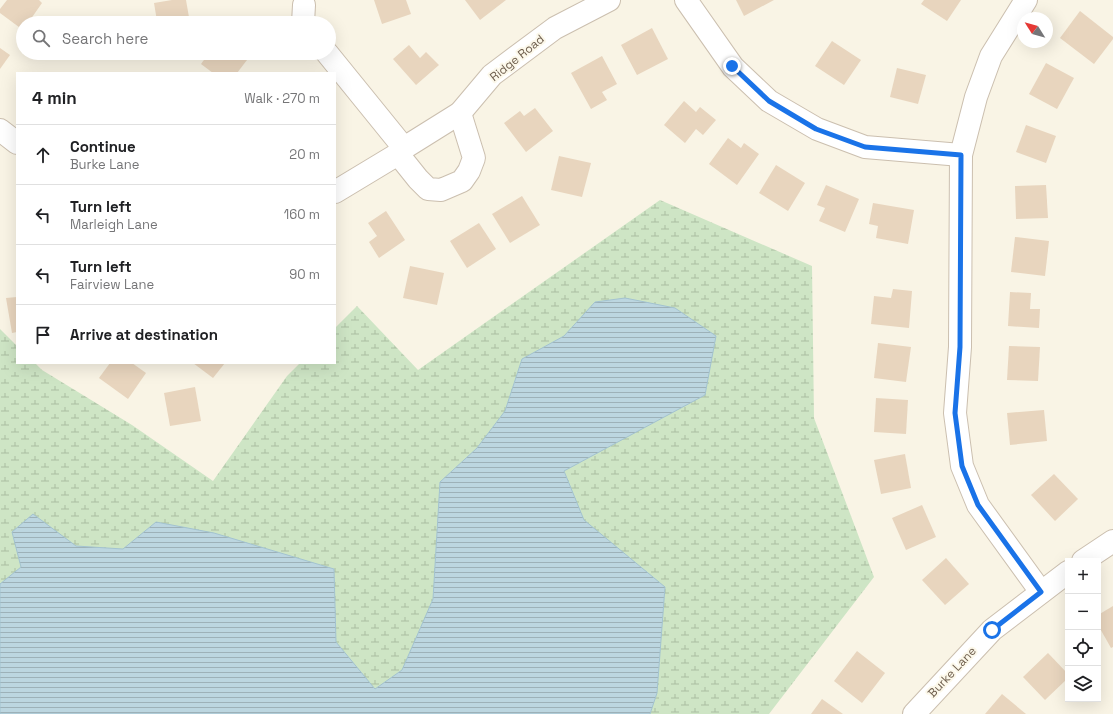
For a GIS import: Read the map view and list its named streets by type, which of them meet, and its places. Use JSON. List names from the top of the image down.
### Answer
{
  "streets": {
    "street": ["Ridge Road", "Burke Lane"]
  },
  "north": "top left",
  "page": {
    "search": "Search here",
    "heading": ["4 min", "Walk · 270 m"],
    "list": [
      ["Continue", "Burke Lane", "20 m"],
      ["Turn left", "Marleigh Lane", "160 m"],
      ["Turn left", "Fairview Lane", "90 m"],
      "Arrive at destination"
    ],
    "map_buttons": ["+", "−"]
  }
}
